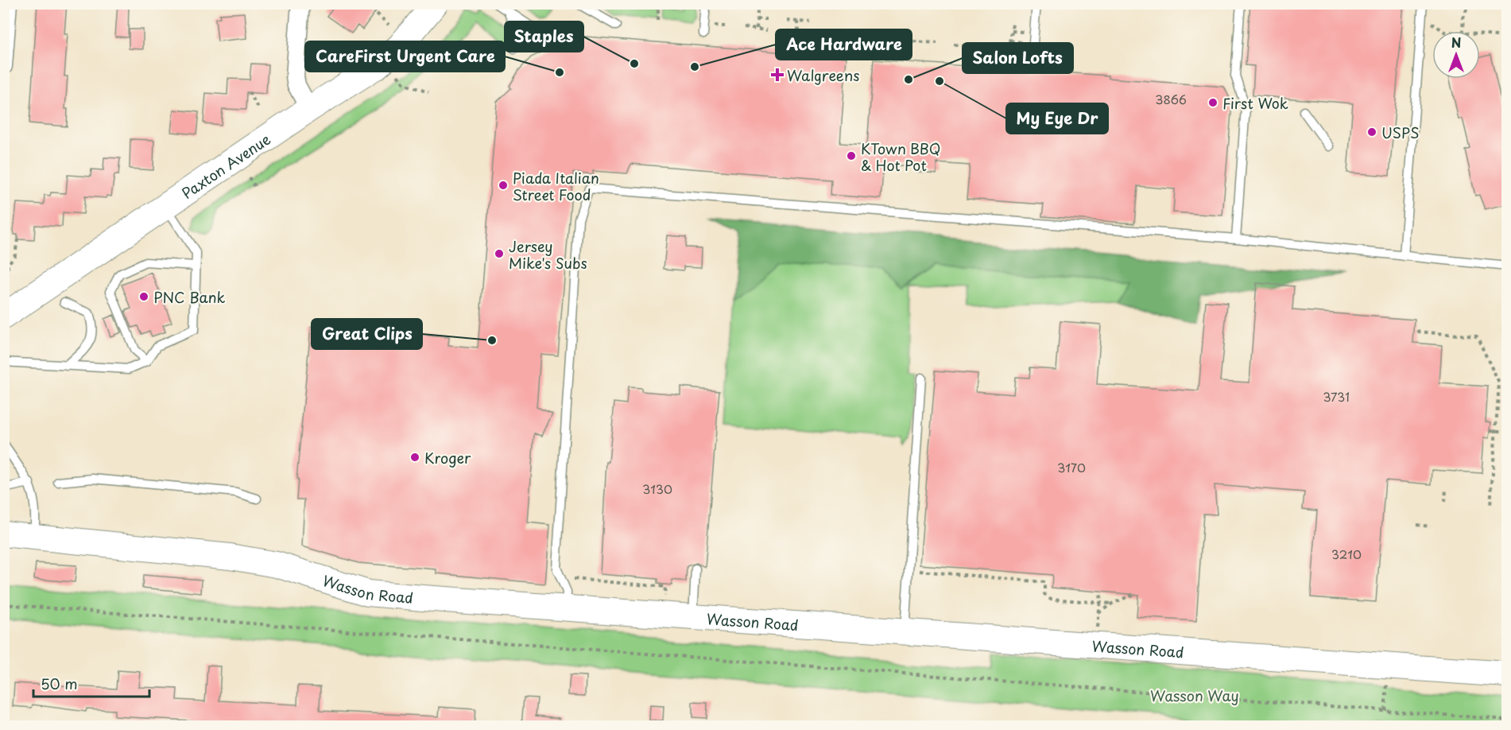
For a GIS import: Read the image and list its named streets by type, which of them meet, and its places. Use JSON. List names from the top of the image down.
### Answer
{
  "streets": {
    "street": ["Paxton Avenue", "Wasson Road"]
  },
  "parks": ["Wasson Way"],
  "places": {
    "other": [
      "Staples",
      "Ace Hardware",
      "CareFirst Urgent Care",
      "Salon Lofts",
      "My Eye Dr",
      "First Wok",
      "USPS",
      "KTown BBQ & Hot Pot",
      "Piada Italian Street Food",
      "Jersey Mike's Subs",
      "PNC Bank",
      "Great Clips",
      "Kroger"
    ],
    "health": ["Walgreens"]
  },
  "house_numbers": [
    "3866",
    "3731",
    "3170",
    "3130",
    "3210"
  ],
  "scale_bar": "50 m",
  "north": "top"
}
